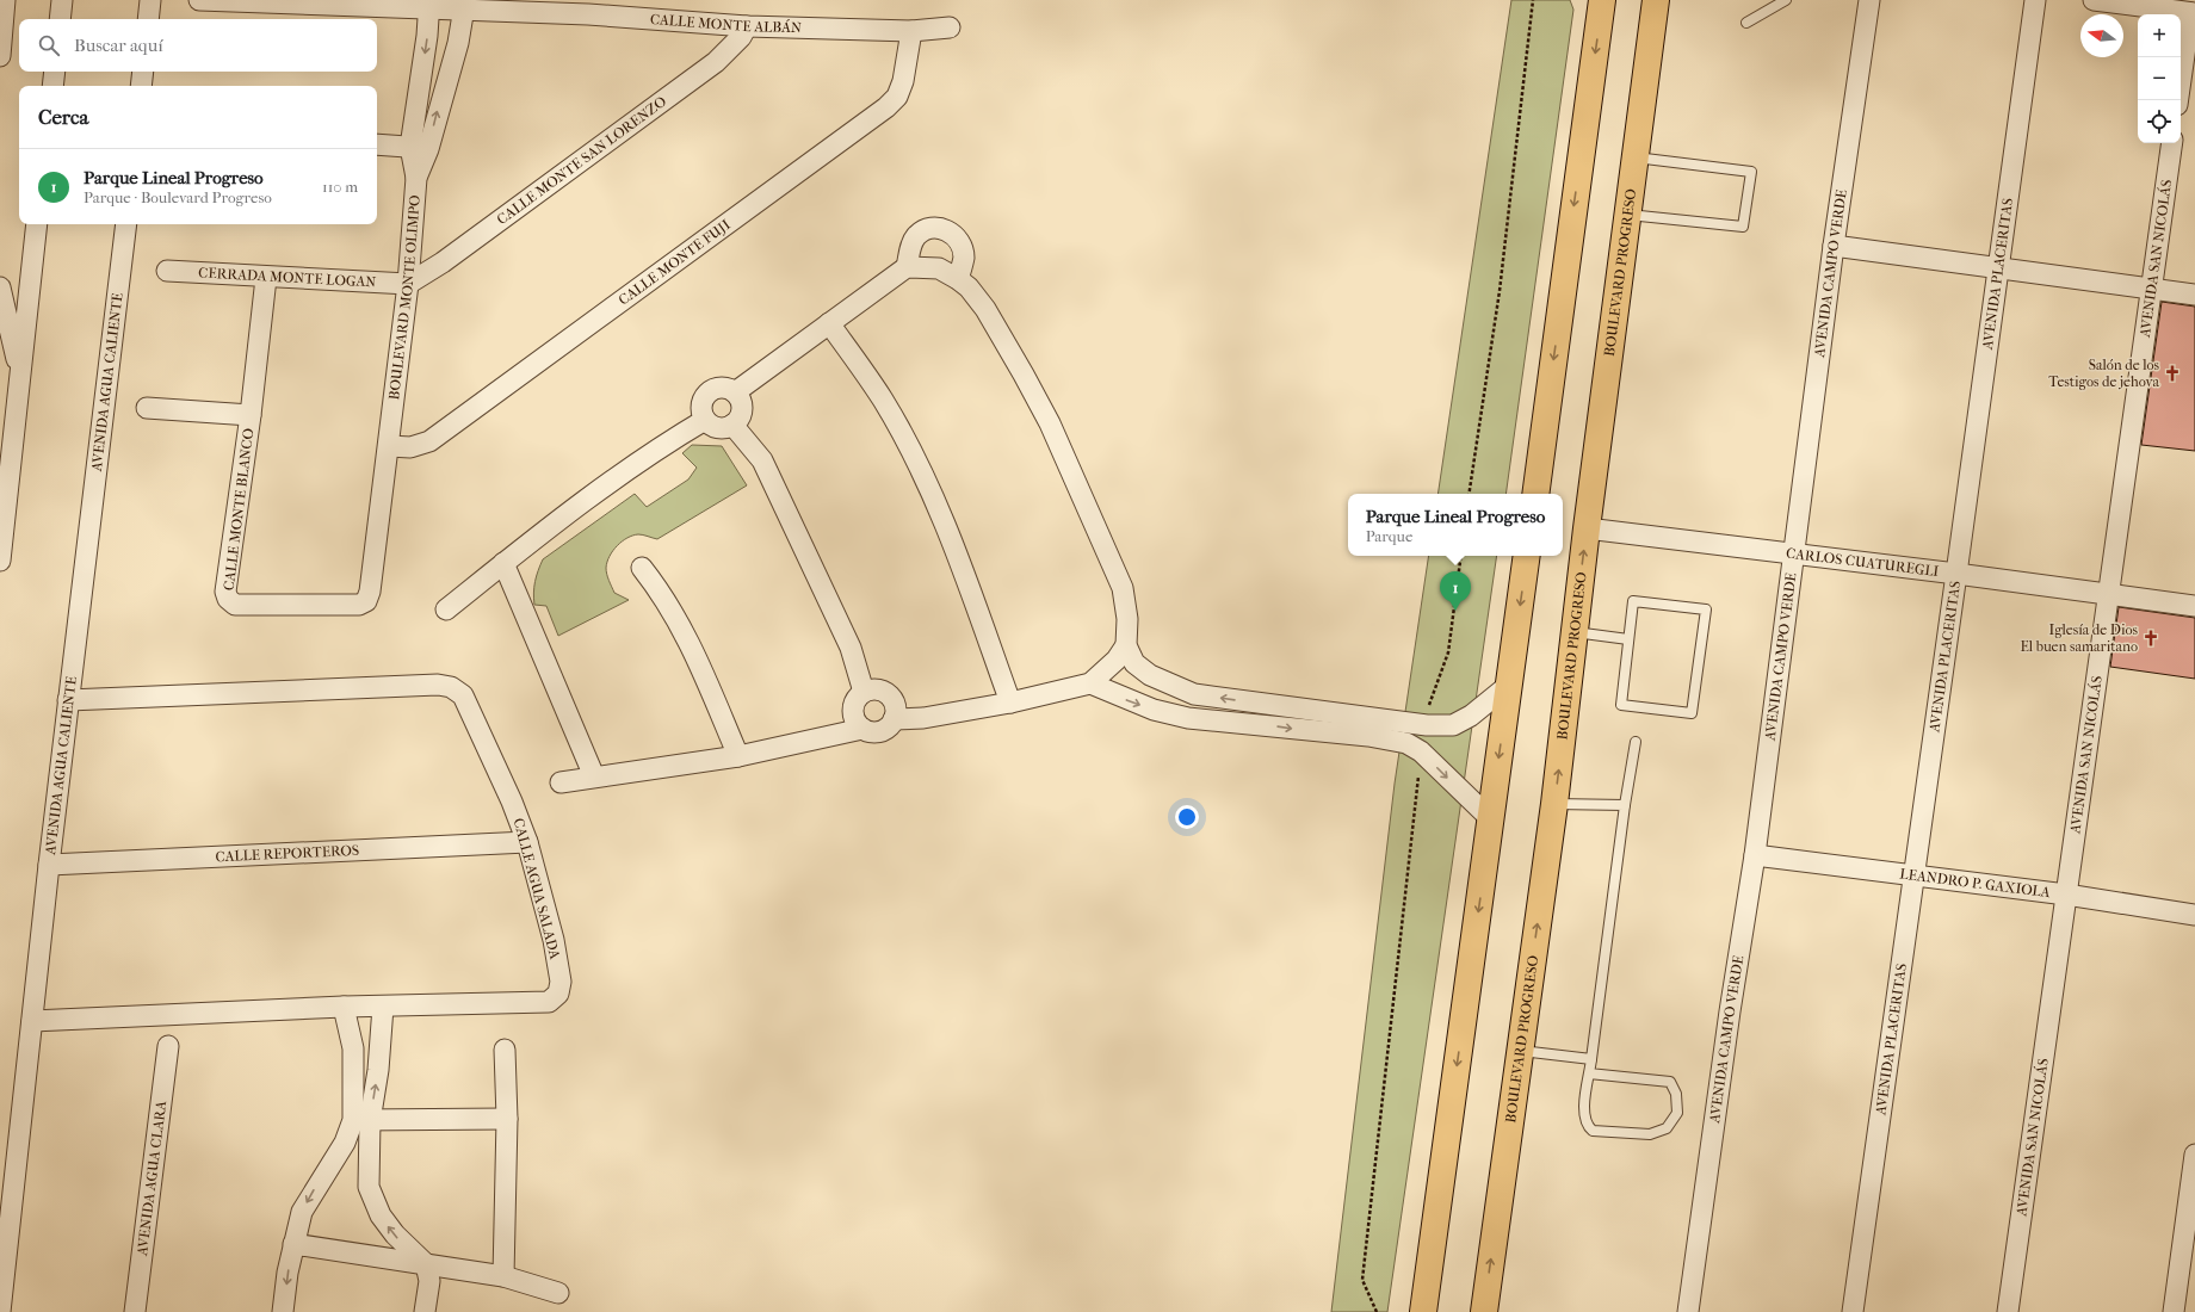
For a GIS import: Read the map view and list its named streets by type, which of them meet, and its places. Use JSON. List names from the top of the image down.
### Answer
{
  "streets": {
    "main road": ["BOULEVARD PROGRESO"],
    "street": [
      "CALLE MONTE ALBÁN",
      "CALLE MONTE SAN LORENZO",
      "AVENIDA SAN NICOLÁS",
      "CALLE MONTE FUJI",
      "AVENIDA CAMPO VERDE",
      "AVENIDA PLACERITAS",
      "CERRADA MONTE LOGAN",
      "BOULEVARD MONTE OLIMPO",
      "AVENIDA AGUA CALIENTE",
      "CALLE MONTE BLANCO",
      "CARLOS CUATUREGLI",
      "CALLE REPORTEROS",
      "LEANDRO P. GAXIOLA",
      "CALLE AGUA SALADA",
      "AVENIDA AGUA CLARA"
    ]
  },
  "crossings": [
    ["CALLE MONTE ALBÁN", "CALLE MONTE SAN LORENZO"],
    ["CALLE MONTE ALBÁN", "CALLE MONTE FUJI"],
    ["CALLE MONTE ALBÁN", "BOULEVARD MONTE OLIMPO"],
    ["CALLE MONTE SAN LORENZO", "CERRADA MONTE LOGAN"],
    ["CALLE MONTE SAN LORENZO", "BOULEVARD MONTE OLIMPO"],
    ["AVENIDA SAN NICOLÁS", "CARLOS CUATUREGLI"],
    ["AVENIDA SAN NICOLÁS", "LEANDRO P. GAXIOLA"],
    ["CALLE MONTE FUJI", "BOULEVARD MONTE OLIMPO"],
    ["BOULEVARD PROGRESO", "CARLOS CUATUREGLI"],
    ["AVENIDA CAMPO VERDE", "CARLOS CUATUREGLI"],
    ["AVENIDA CAMPO VERDE", "LEANDRO P. GAXIOLA"],
    ["AVENIDA PLACERITAS", "CARLOS CUATUREGLI"],
    ["AVENIDA PLACERITAS", "LEANDRO P. GAXIOLA"],
    ["CERRADA MONTE LOGAN", "BOULEVARD MONTE OLIMPO"],
    ["CERRADA MONTE LOGAN", "CALLE MONTE BLANCO"],
    ["BOULEVARD MONTE OLIMPO", "CALLE MONTE BLANCO"],
    ["AVENIDA AGUA CALIENTE", "CALLE REPORTEROS"],
    ["AVENIDA AGUA CALIENTE", "CALLE AGUA SALADA"],
    ["CALLE REPORTEROS", "CALLE AGUA SALADA"]
  ],
  "places": {
    "church": ["Salón de los Testigos de jehova", "Iglesía de Dios El buen samaritano"]
  },
  "north": "left",
  "page": {
    "map_buttons": ["+", "−"],
    "search": "Buscar aquí",
    "heading": "Cerca",
    "list": [
      {
        "mark": "1",
        "name": "Parque Lineal Progreso",
        "note": "Parque · Boulevard Progreso",
        "value": "110 m"
      }
    ],
    "popup": ["Parque Lineal Progreso", "Parque"],
    "pins": "1"
  }
}
